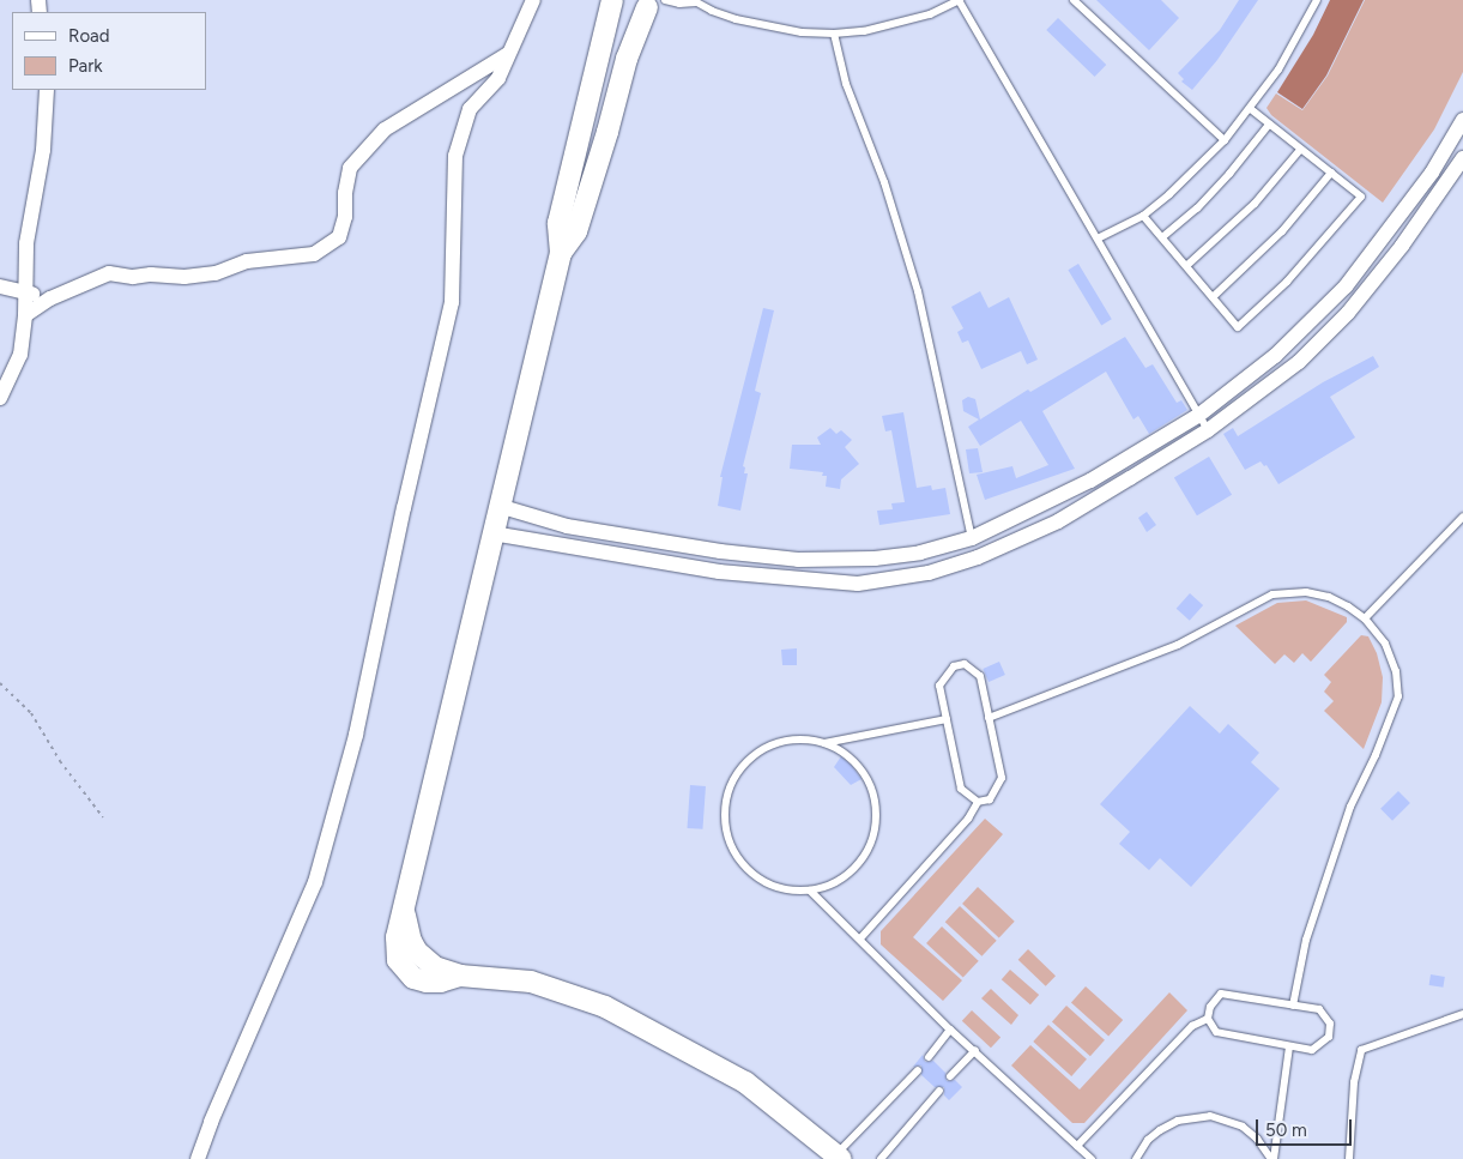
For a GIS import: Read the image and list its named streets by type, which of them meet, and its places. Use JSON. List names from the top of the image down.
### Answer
{
  "legend": ["Road", "Park"],
  "scale_bar": "50 m"
}
